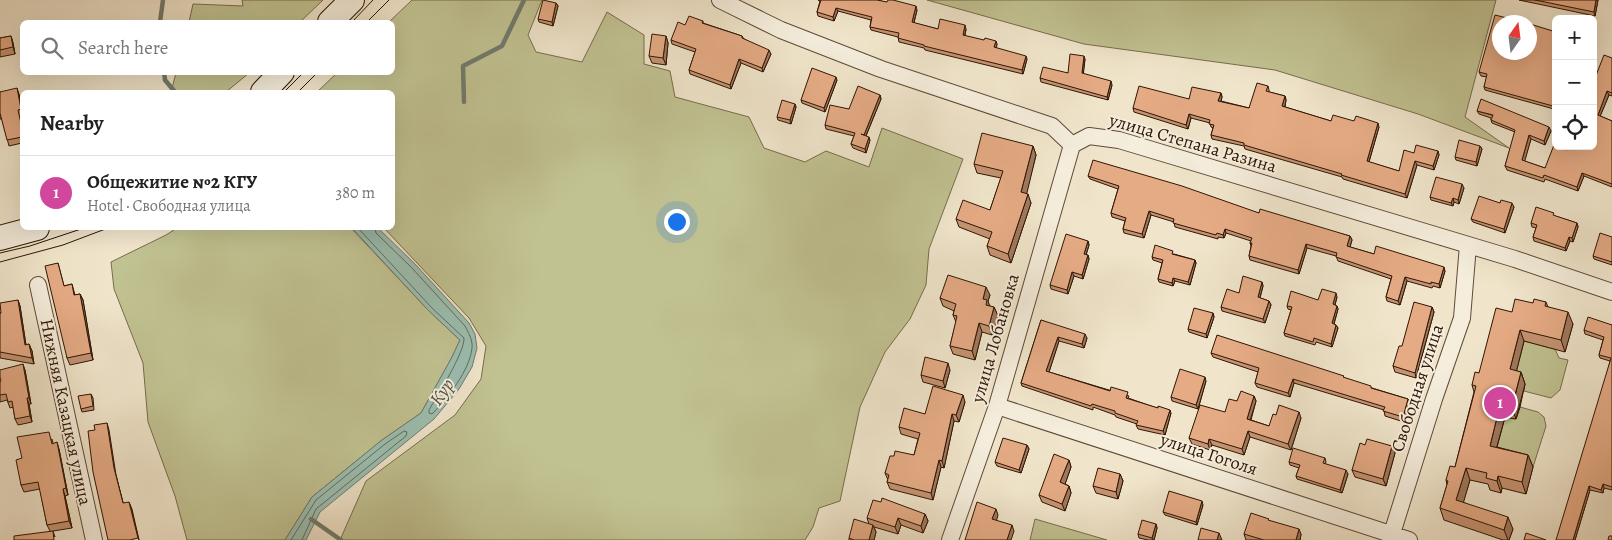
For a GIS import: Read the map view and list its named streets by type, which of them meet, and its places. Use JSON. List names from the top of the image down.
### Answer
{
  "streets": {
    "street": [
      "улица Степана Разина",
      "улица Лобановка",
      "Свободная улица",
      "Нижняя Казацкая улица",
      "улица Гоголя"
    ]
  },
  "crossings": [
    ["улица Степана Разина", "улица Лобановка"],
    ["улица Степана Разина", "Свободная улица"],
    ["улица Лобановка", "улица Гоголя"],
    ["Свободная улица", "улица Гоголя"]
  ],
  "water": ["Кур"],
  "north": "top",
  "page": {
    "map_buttons": ["+", "−"],
    "search": "Search here",
    "heading": "Nearby",
    "list": [
      {
        "mark": "1",
        "name": "Общежитие №2 КГУ",
        "note": "Hotel · Свободная улица",
        "value": "380 m"
      }
    ],
    "pins": "1"
  }
}
